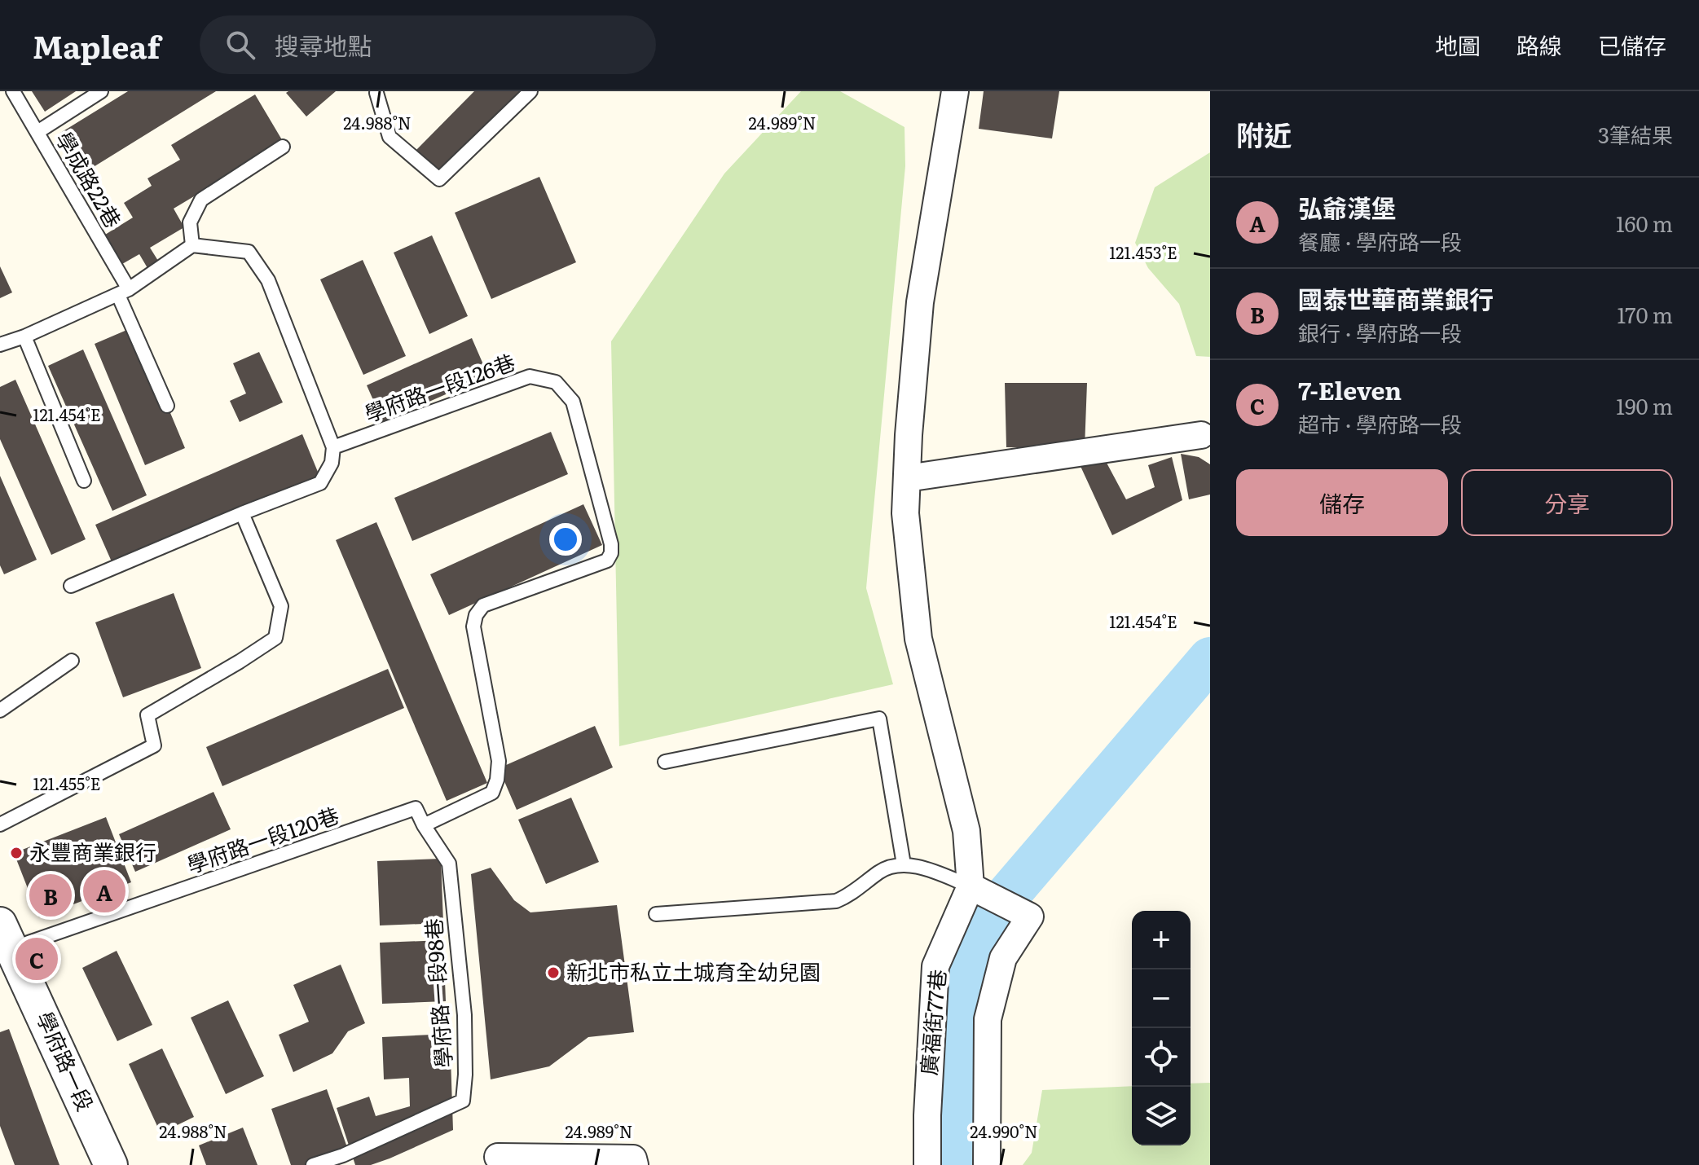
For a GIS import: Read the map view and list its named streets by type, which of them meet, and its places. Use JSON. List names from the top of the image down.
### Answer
{
  "streets": {
    "street": ["廣福街77巷", "學府路一段"],
    "lane": [
      "學成路22巷",
      "學府路一段126巷",
      "學府路一段120巷",
      "學府路一段98巷"
    ]
  },
  "crossings": [
    ["學府路一段126巷", "學府路一段98巷"],
    ["學府路一段120巷", "學府路一段98巷"],
    ["學府路一段120巷", "學府路一段"]
  ],
  "places": ["永豐商業銀行", "新北市私立土城育全幼兒園"],
  "page": {
    "header": "Mapleaf",
    "search": "搜尋地點",
    "nav": ["地圖", "路線", "已儲存"],
    "heading": ["附近", "3筆結果"],
    "list": [
      {
        "mark": "A",
        "name": "弘爺漢堡",
        "note": "餐廳 · 學府路一段",
        "value": "160 m"
      },
      {
        "mark": "B",
        "name": "國泰世華商業銀行",
        "note": "銀行 · 學府路一段",
        "value": "170 m"
      },
      {
        "mark": "C",
        "name": "7-Eleven",
        "note": "超市 · 學府路一段",
        "value": "190 m"
      }
    ],
    "buttons": ["儲存", "分享"],
    "pins": ["A", "B", "C"],
    "map_buttons": ["+", "−"]
  },
  "coordinates": [
    "24.988°N",
    "24.989°N",
    "121.453°E",
    "121.454°E",
    "121.455°E",
    "24.990°N"
  ]
}
